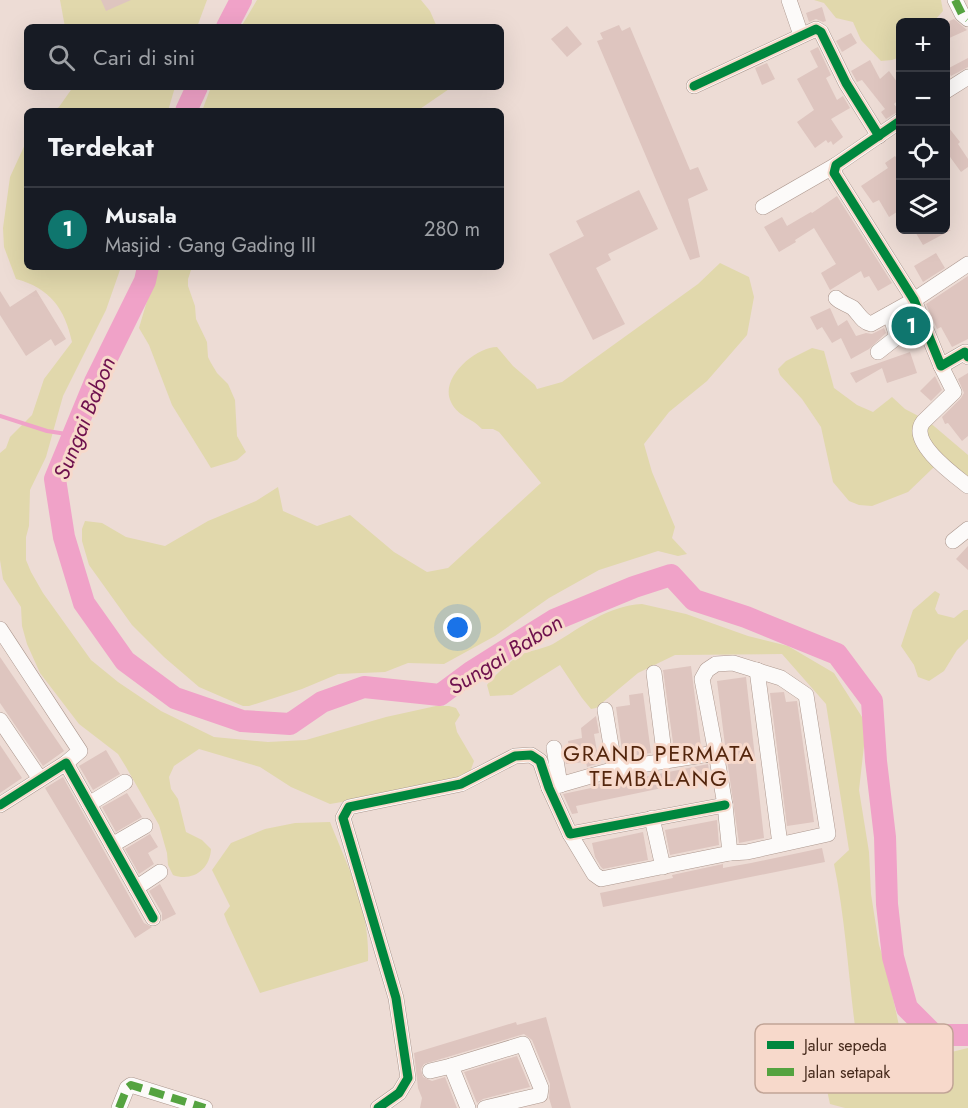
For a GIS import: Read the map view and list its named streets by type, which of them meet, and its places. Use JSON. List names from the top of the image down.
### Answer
{
  "districts": ["GRAND PERMATA TEMBALANG"],
  "water": ["Sungai Babon"],
  "legend": ["Jalur sepeda", "Jalan setapak"],
  "page": {
    "map_buttons": ["+", "−"],
    "search": "Cari di sini",
    "heading": "Terdekat",
    "list": [
      {
        "mark": "1",
        "name": "Musala",
        "note": "Masjid · Gang Gading III",
        "value": "280 m"
      }
    ],
    "pins": "1"
  }
}
